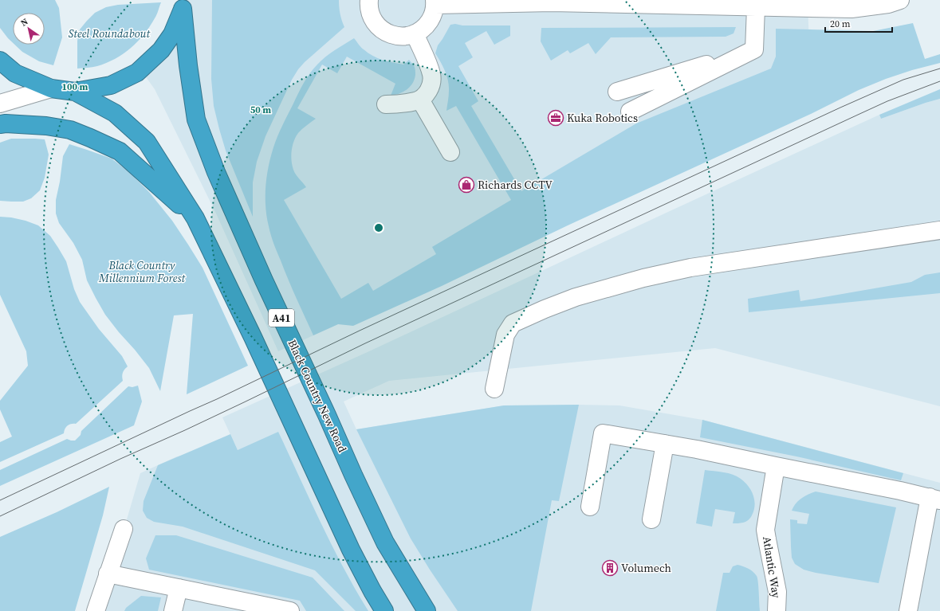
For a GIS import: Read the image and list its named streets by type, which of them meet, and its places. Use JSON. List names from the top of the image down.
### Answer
{
  "streets": {
    "highway": ["A41", "Black Country New Road"],
    "street": ["Atlantic Way"]
  },
  "parks": ["Steel Roundabout", "Black Country Millennium Forest"],
  "places": {
    "office": ["Kuka Robotics"],
    "shop": ["Richards CCTV"],
    "building": ["Volumech"]
  },
  "scale_bar": "20 m",
  "north": "top left",
  "rings": ["100 m", "50 m"]
}
